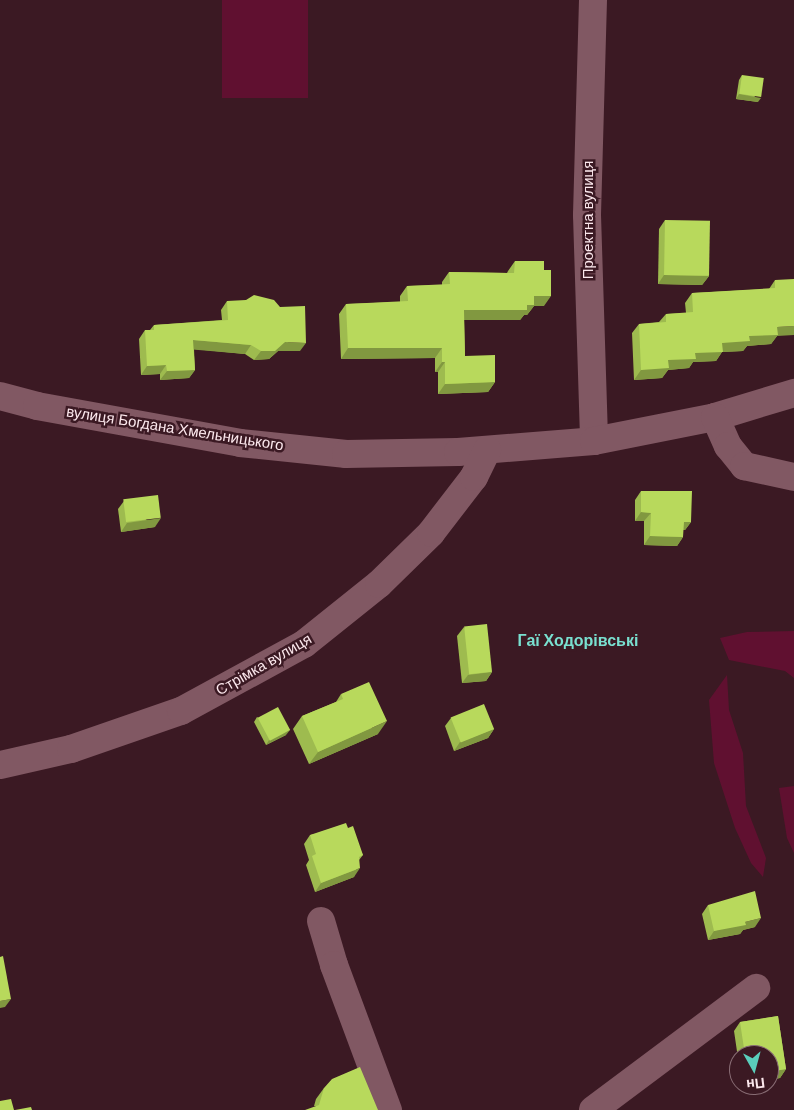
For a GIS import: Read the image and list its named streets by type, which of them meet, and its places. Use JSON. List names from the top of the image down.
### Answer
{
  "streets": {
    "street": ["Проектна вулиця", "вулиця Богдана Хмельницького", "Стрімка вулиця"]
  },
  "crossings": [
    ["Проектна вулиця", "вулиця Богдана Хмельницького"],
    ["вулиця Богдана Хмельницького", "Стрімка вулиця"]
  ],
  "districts": ["Гаї Ходорівські"],
  "north": "bottom"
}
